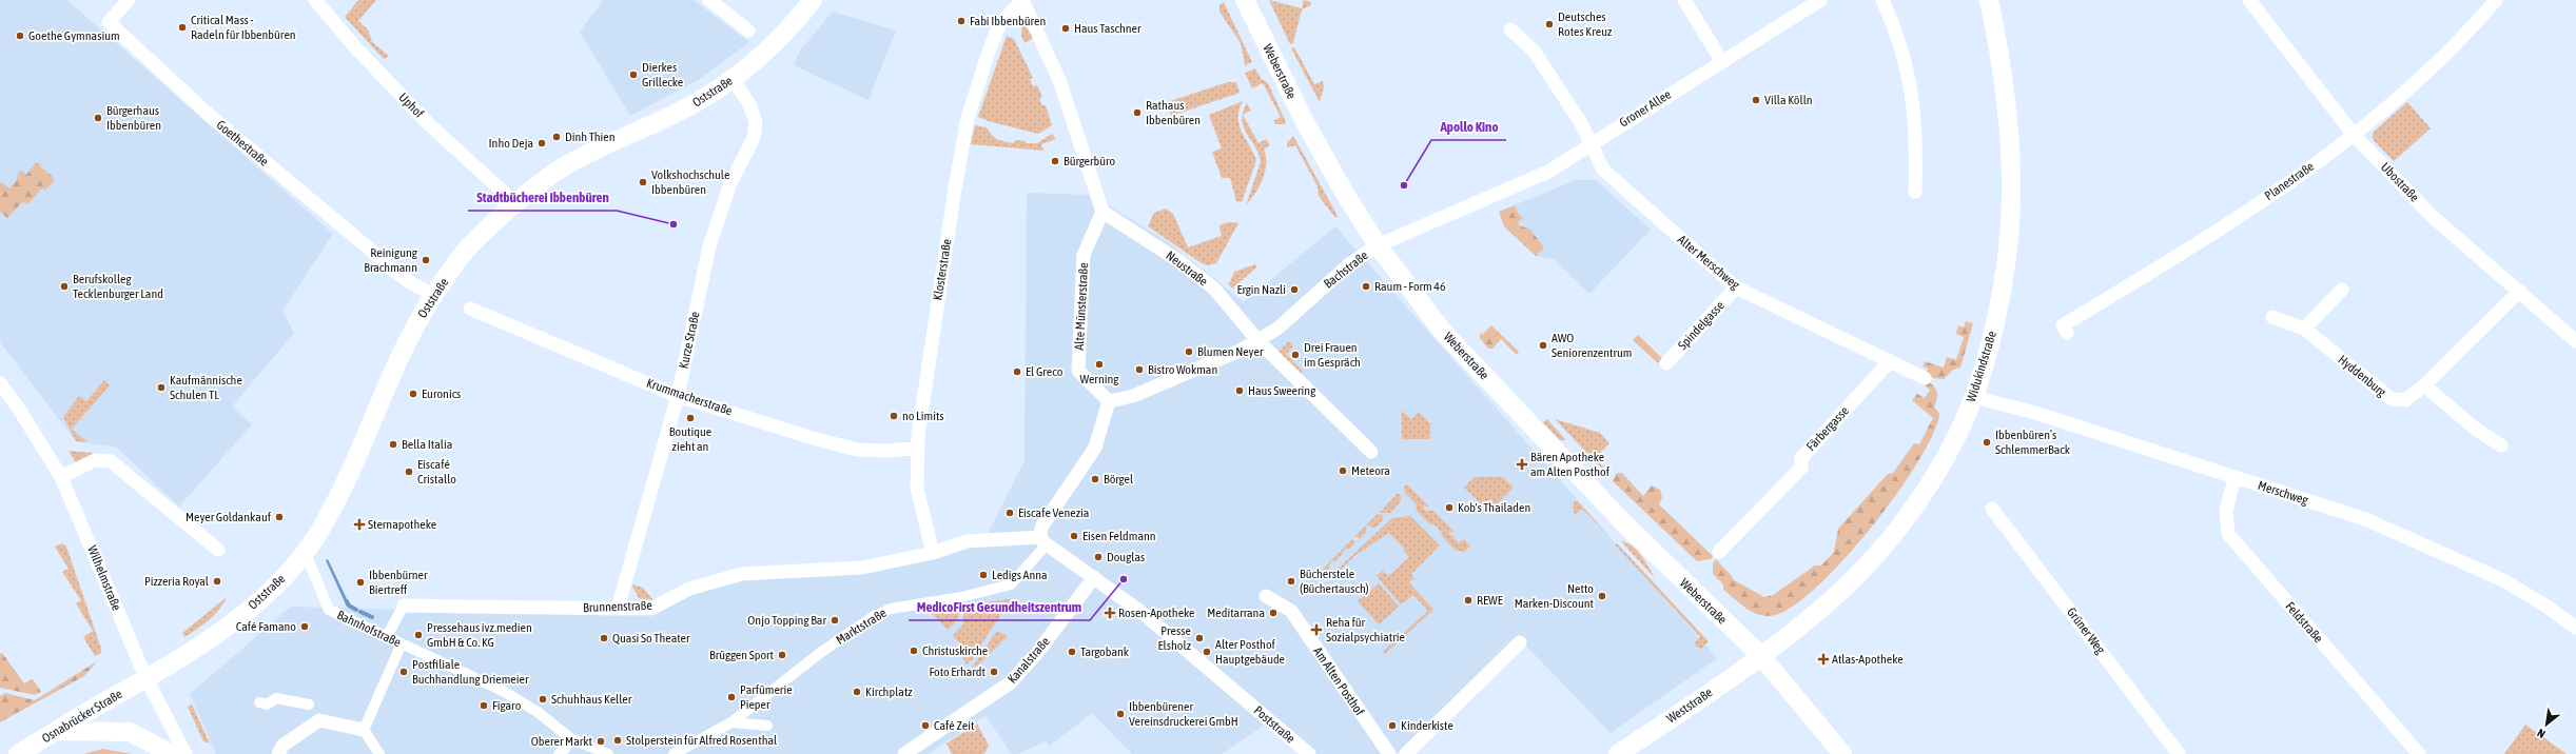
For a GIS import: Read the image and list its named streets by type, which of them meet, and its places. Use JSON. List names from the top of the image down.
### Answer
{
  "streets": {
    "main road": [
      "Weberstraße",
      "Oststraße",
      "Widukindstraße",
      "Weststraße",
      "Osnabrücker Straße"
    ],
    "street": [
      "Uphof",
      "Groner Allee",
      "Goethestraße",
      "Planestraße",
      "Ubostraße",
      "Alter Merschweg",
      "Neustraße",
      "Klosterstraße",
      "Bachstraße",
      "Alte Münsterstraße",
      "Spindelgasse",
      "Kurze Straße",
      "Hyddenburg",
      "Krummacherstraße",
      "Färbergasse",
      "Merschweg",
      "Wilhelmstraße",
      "Brunnenstraße",
      "Feldstraße",
      "Marktstraße",
      "Bahnhofstraße",
      "Grüner Weg",
      "Kanalstraße",
      "Am Alten Posthof",
      "Poststraße"
    ]
  },
  "crossings": [
    ["Weberstraße", "Bachstraße"],
    ["Weberstraße", "Widukindstraße"],
    ["Weberstraße", "Weststraße"],
    ["Oststraße", "Uphof"],
    ["Oststraße", "Goethestraße"],
    ["Oststraße", "Kurze Straße"],
    ["Oststraße", "Wilhelmstraße"],
    ["Oststraße", "Bahnhofstraße"],
    ["Oststraße", "Osnabrücker Straße"],
    ["Groner Allee", "Alter Merschweg"],
    ["Groner Allee", "Bachstraße"],
    ["Planestraße", "Ubostraße"],
    ["Ubostraße", "Hyddenburg"],
    ["Alter Merschweg", "Bachstraße"],
    ["Alter Merschweg", "Spindelgasse"],
    ["Alter Merschweg", "Färbergasse"],
    ["Neustraße", "Bachstraße"],
    ["Neustraße", "Alte Münsterstraße"],
    ["Klosterstraße", "Krummacherstraße"],
    ["Klosterstraße", "Brunnenstraße"],
    ["Bachstraße", "Alte Münsterstraße"],
    ["Kurze Straße", "Krummacherstraße"],
    ["Kurze Straße", "Brunnenstraße"],
    ["Widukindstraße", "Merschweg"],
    ["Widukindstraße", "Weststraße"],
    ["Merschweg", "Feldstraße"],
    ["Wilhelmstraße", "Osnabrücker Straße"],
    ["Brunnenstraße", "Marktstraße"],
    ["Brunnenstraße", "Bahnhofstraße"],
    ["Brunnenstraße", "Poststraße"],
    ["Marktstraße", "Poststraße"],
    ["Kanalstraße", "Poststraße"]
  ],
  "places": {
    "other": [
      "Fabi Ibbenbüren",
      "Deutsches Rotes Kreuz",
      "Critical Mass - Radeln für Ibbenbüren",
      "Haus Taschner",
      "Goethe Gymnasium",
      "Dierkes Grillecke",
      "Villa Kölln",
      "Rathaus Ibbenbüren",
      "Bürgerhaus Ibbenbüren",
      "Dinh Thien",
      "Inho Deja",
      "Bürgerbüro",
      "Volkshochschule Ibbenbüren",
      "Apollo Kino",
      "Stadtbücherei Ibbenbüren",
      "Reinigung Brachmann",
      "Berufskolleg Tecklenburger Land",
      "Raum - Form 46",
      "Ergin Nazli",
      "AWO Seniorenzentrum",
      "Blumen Neyer",
      "Drei Frauen im Gespräch",
      "Werning",
      "Bistro Wokman",
      "El Greco",
      "Kaufmännische Schulen TL",
      "Haus Sweering",
      "Euronics",
      "no Limits",
      "Boutique zieht an",
      "Ibbenbüren’s SchlemmerBack",
      "Bella Italia",
      "Meteora",
      "Eiscafé Cristallo",
      "Börgel",
      "Kob's Thailaden",
      "Eiscafe Venezia",
      "Meyer Goldankauf",
      "Eisen Feldmann",
      "Douglas",
      "Ledigs Anna",
      "MedicoFirst Gesundheitszentrum",
      "Pizzeria Royal",
      "Bücherstele (Büchertausch)",
      "Ibbenbürner Biertreff",
      "Netto Marken-Discount",
      "REWE",
      "Meditarrana",
      "Onjo Topping Bar",
      "Café Famano",
      "Pressehaus ivz.medien GmbH & Co. KG",
      "Quasi So Theater",
      "Presse Elsholz",
      "Christuskirche",
      "Targobank",
      "Alter Posthof Hauptgebäude",
      "Brüggen Sport",
      "Postfiliale Buchhandlung Driemeier",
      "Foto Erhardt",
      "Kirchplatz",
      "Parfümerie Pieper",
      "Schuhhaus Keller",
      "Figaro",
      "Ibbenbürener Vereinsdruckerei GmbH",
      "Café Zeit",
      "Kinderkiste",
      "Stolperstein für Alfred Rosenthal",
      "Oberer Markt"
    ],
    "health": [
      "Bären Apotheke am Alten Posthof",
      "Sternapotheke",
      "Rosen-Apotheke",
      "Reha für Sozialpsychiatrie",
      "Atlas-Apotheke"
    ]
  },
  "north": "bottom left"
}
